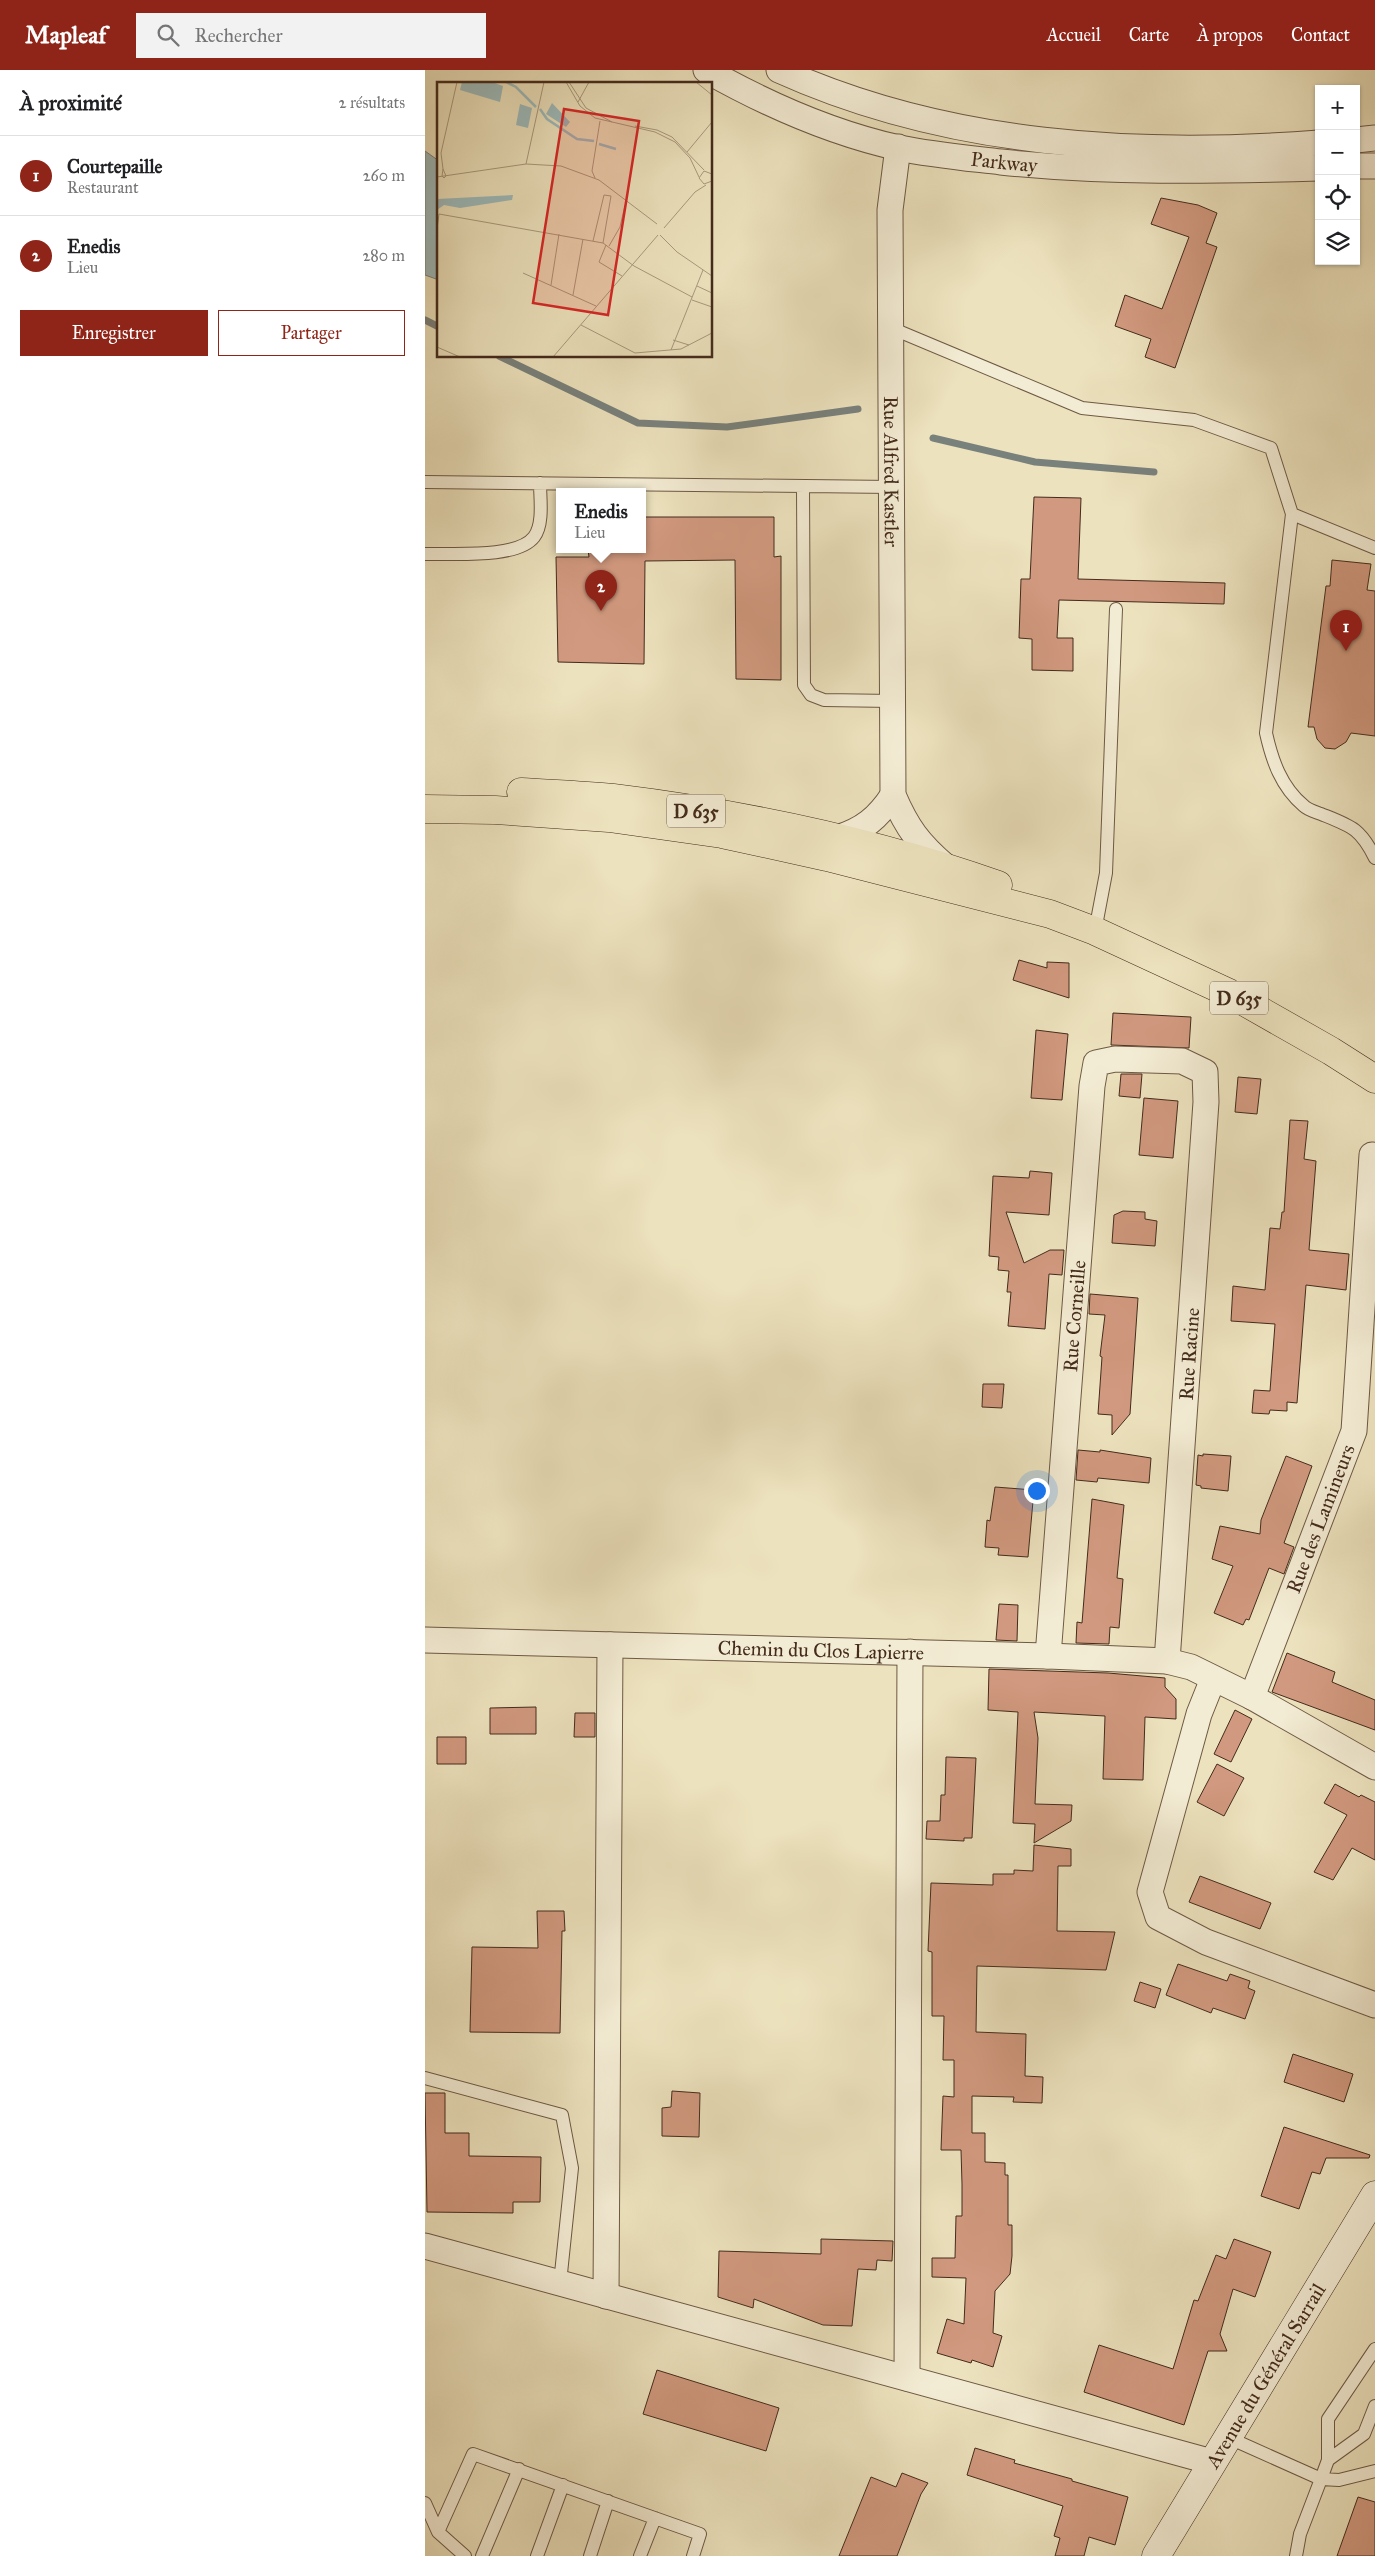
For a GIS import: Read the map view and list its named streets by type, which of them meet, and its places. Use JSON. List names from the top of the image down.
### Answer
{
  "streets": {
    "main road": ["D 635", "Avenue du Général Sarrail"],
    "street": [
      "Parkway",
      "Rue Alfred Kastler",
      "Rue Corneille",
      "Rue Racine",
      "Rue des Lamineurs",
      "Chemin du Clos Lapierre"
    ]
  },
  "crossings": [
    ["Parkway", "Rue Alfred Kastler"],
    ["Rue Alfred Kastler", "D 635"],
    ["Rue Corneille", "Rue Racine"],
    ["Rue Corneille", "Chemin du Clos Lapierre"],
    ["Rue Racine", "Chemin du Clos Lapierre"],
    ["Rue des Lamineurs", "Chemin du Clos Lapierre"]
  ],
  "page": {
    "header": "Mapleaf",
    "search": "Rechercher",
    "nav": [
      "Accueil",
      "Carte",
      "À propos",
      "Contact"
    ],
    "heading": ["À proximité", "2 résultats"],
    "map_buttons": ["+", "−"],
    "list": [
      {
        "mark": "1",
        "name": "Courtepaille",
        "note": "Restaurant",
        "value": "260 m"
      },
      {
        "mark": "2",
        "name": "Enedis",
        "note": "Lieu",
        "value": "280 m"
      }
    ],
    "buttons": ["Enregistrer", "Partager"],
    "popup": ["Enedis", "Lieu"],
    "pins": ["2", "1"]
  }
}
